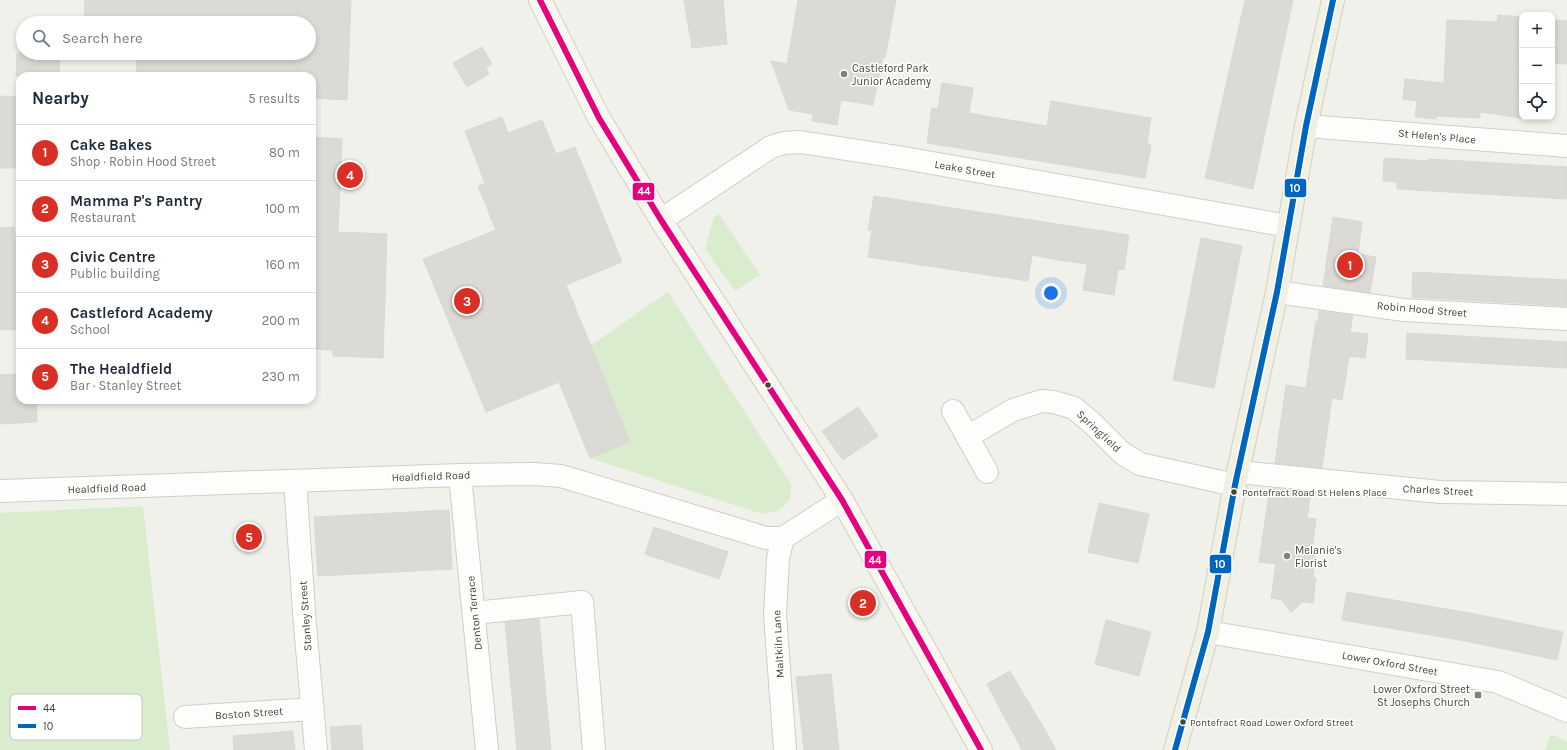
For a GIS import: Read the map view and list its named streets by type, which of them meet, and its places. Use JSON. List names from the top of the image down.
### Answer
{
  "streets": {
    "street": [
      "St Helen's Place",
      "Leake Street",
      "Robin Hood Street",
      "Springfield",
      "Healdfield Road",
      "Charles Street",
      "Denton Terrace",
      "Stanley Street",
      "Maltkiln Lane",
      "Lower Oxford Street",
      "Boston Street"
    ]
  },
  "crossings": [
    ["Springfield", "Charles Street"],
    ["Healdfield Road", "Denton Terrace"],
    ["Healdfield Road", "Stanley Street"],
    ["Healdfield Road", "Maltkiln Lane"],
    ["Stanley Street", "Boston Street"]
  ],
  "places": {
    "other": [
      "Castleford Park Junior Academy",
      "Pontefract Road St Helens Place",
      "Melanie's Florist",
      "Pontefract Road Lower Oxford Street"
    ],
    "transit": ["Lower Oxford Street St Josephs Church"]
  },
  "lines": ["transit line 44", "transit line 10"],
  "legend": ["44", "10"],
  "page": {
    "map_buttons": ["+", "−"],
    "search": "Search here",
    "heading": ["Nearby", "5 results"],
    "list": [
      {
        "mark": "1",
        "name": "Cake Bakes",
        "note": "Shop · Robin Hood Street",
        "value": "80 m"
      },
      {
        "mark": "2",
        "name": "Mamma P's Pantry",
        "note": "Restaurant",
        "value": "100 m"
      },
      {
        "mark": "3",
        "name": "Civic Centre",
        "note": "Public building",
        "value": "160 m"
      },
      {
        "mark": "4",
        "name": "Castleford Academy",
        "note": "School",
        "value": "200 m"
      },
      {
        "mark": "5",
        "name": "The Healdfield",
        "note": "Bar · Stanley Street",
        "value": "230 m"
      }
    ],
    "pins": [
      "4",
      "1",
      "3",
      "5",
      "2"
    ]
  }
}
